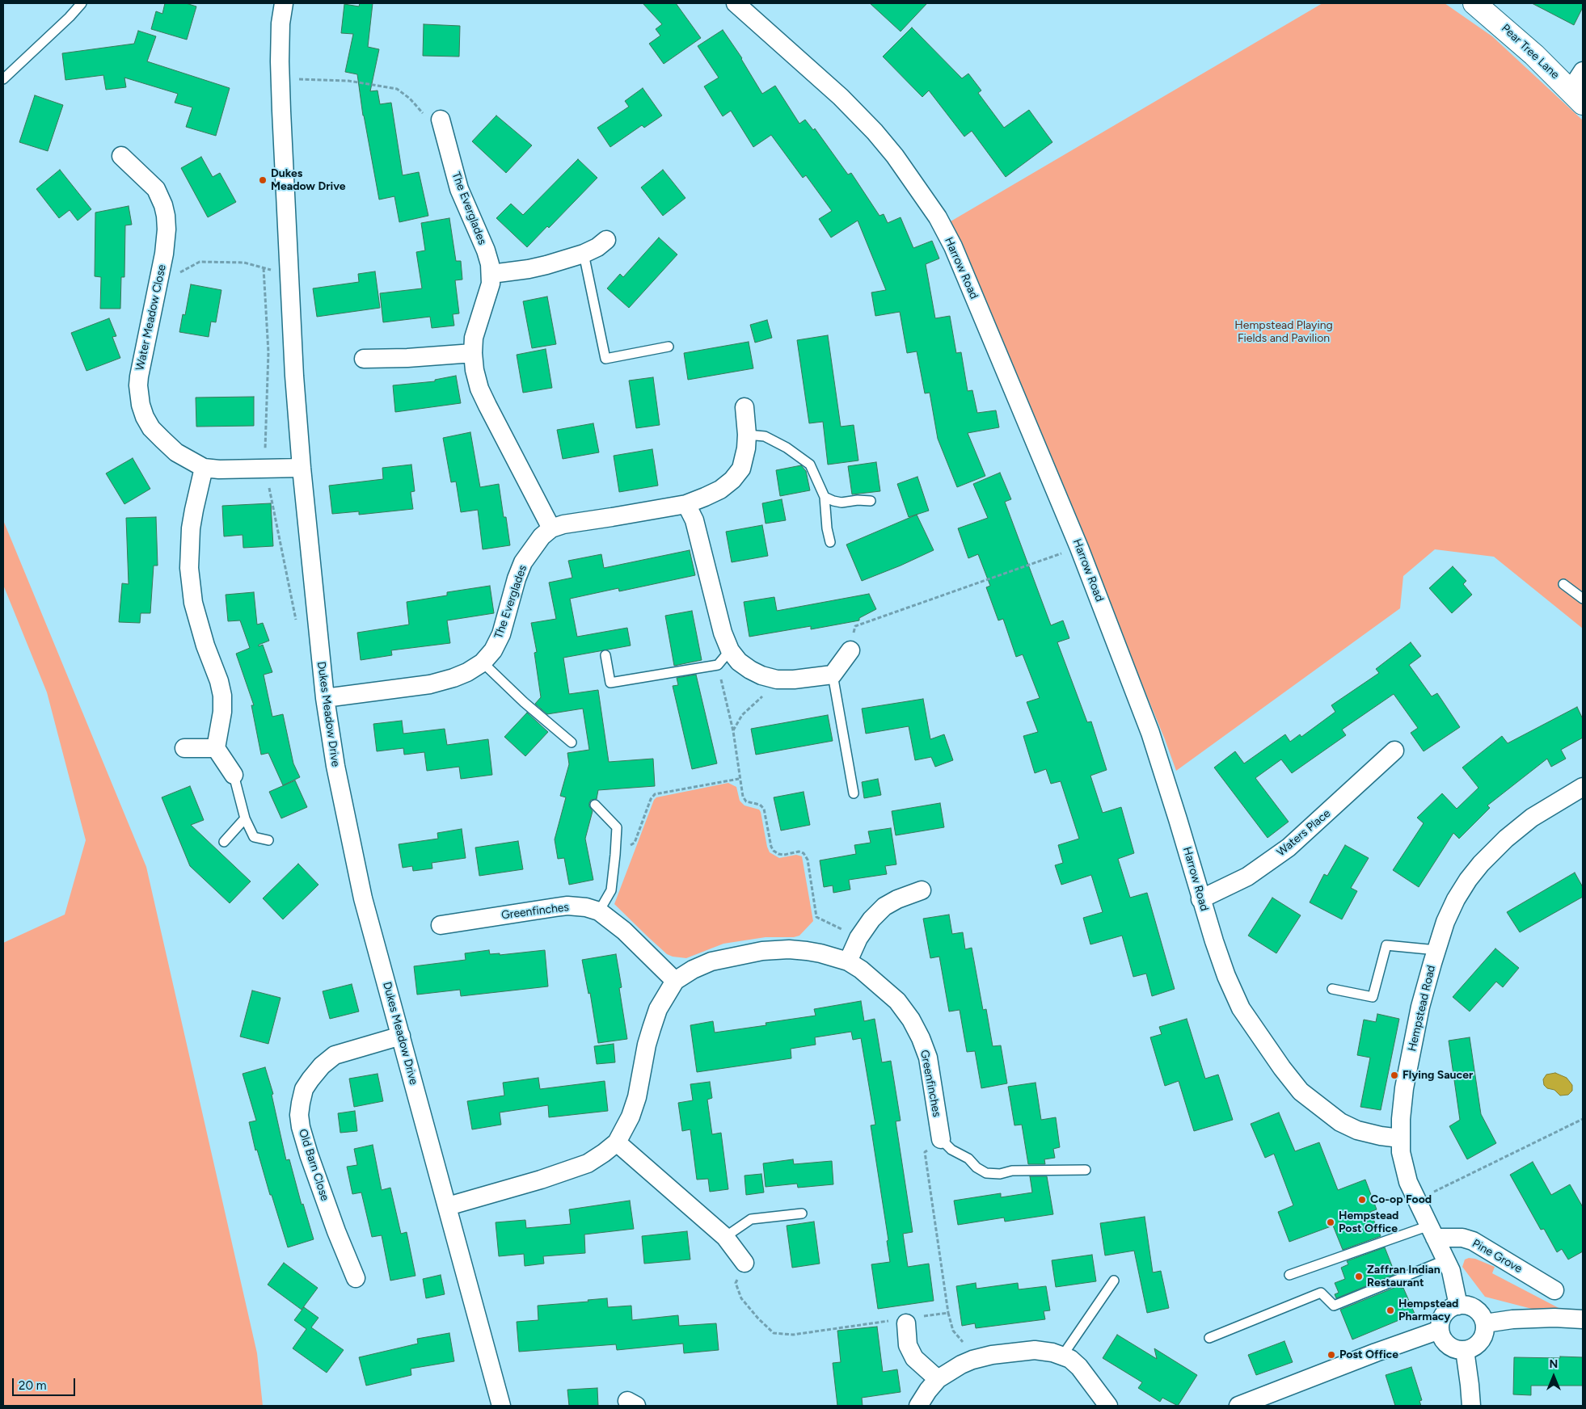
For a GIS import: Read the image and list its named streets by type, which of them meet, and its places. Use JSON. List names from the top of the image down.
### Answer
{
  "streets": {
    "street": [
      "Pear Tree Lane",
      "The Everglades",
      "Harrow Road",
      "Water Meadow Close",
      "Dukes Meadow Drive",
      "Waters Place",
      "Greenfinches",
      "Hempstead Road",
      "Old Barn Close",
      "Pine Grove"
    ]
  },
  "crossings": [
    ["The Everglades", "Dukes Meadow Drive"],
    ["Harrow Road", "Waters Place"],
    ["Harrow Road", "Hempstead Road"],
    ["Water Meadow Close", "Dukes Meadow Drive"],
    ["Dukes Meadow Drive", "Greenfinches"],
    ["Dukes Meadow Drive", "Old Barn Close"],
    ["Hempstead Road", "Pine Grove"]
  ],
  "parks": ["Hempstead Playing Fields and Pavilion"],
  "places": [
    "Dukes Meadow Drive",
    "Flying Saucer",
    "Co-op Food",
    "Hempstead Post Office",
    "Zaffran Indian Restaurant",
    "Hempstead Pharmacy",
    "Post Office"
  ],
  "scale_bar": "20 m",
  "north": "top"
}
